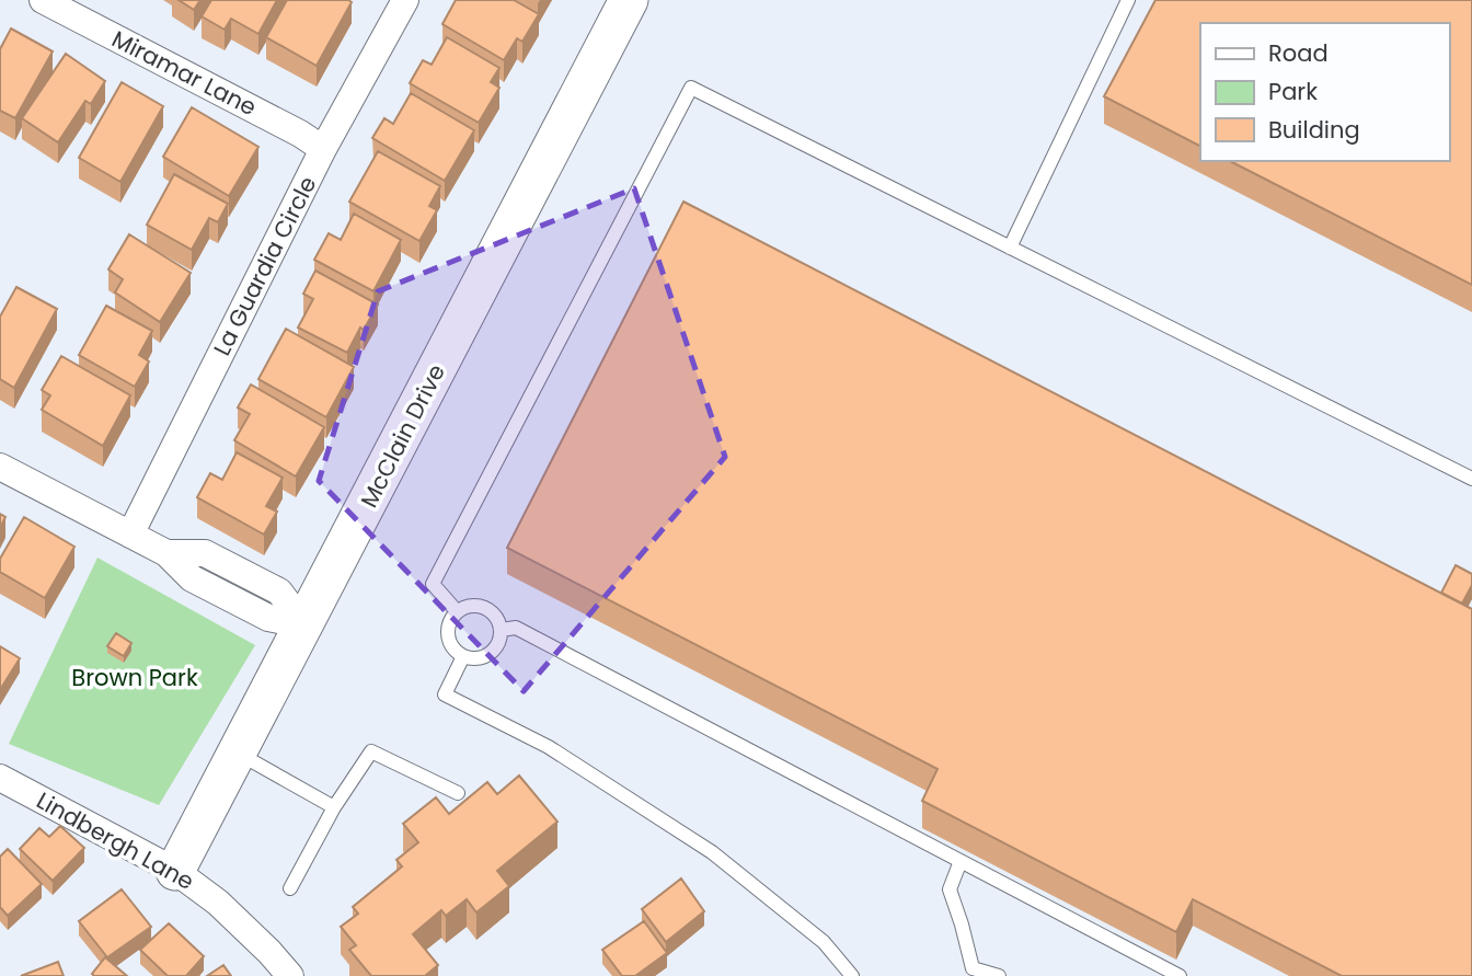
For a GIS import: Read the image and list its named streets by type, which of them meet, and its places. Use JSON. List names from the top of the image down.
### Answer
{
  "streets": {
    "street": [
      "Miramar Lane",
      "La Guardia Circle",
      "McClain Drive",
      "Lindbergh Lane"
    ]
  },
  "crossings": [
    ["Miramar Lane", "La Guardia Circle"],
    ["McClain Drive", "Lindbergh Lane"]
  ],
  "parks": ["Brown Park"],
  "legend": ["Road", "Park", "Building"]
}
